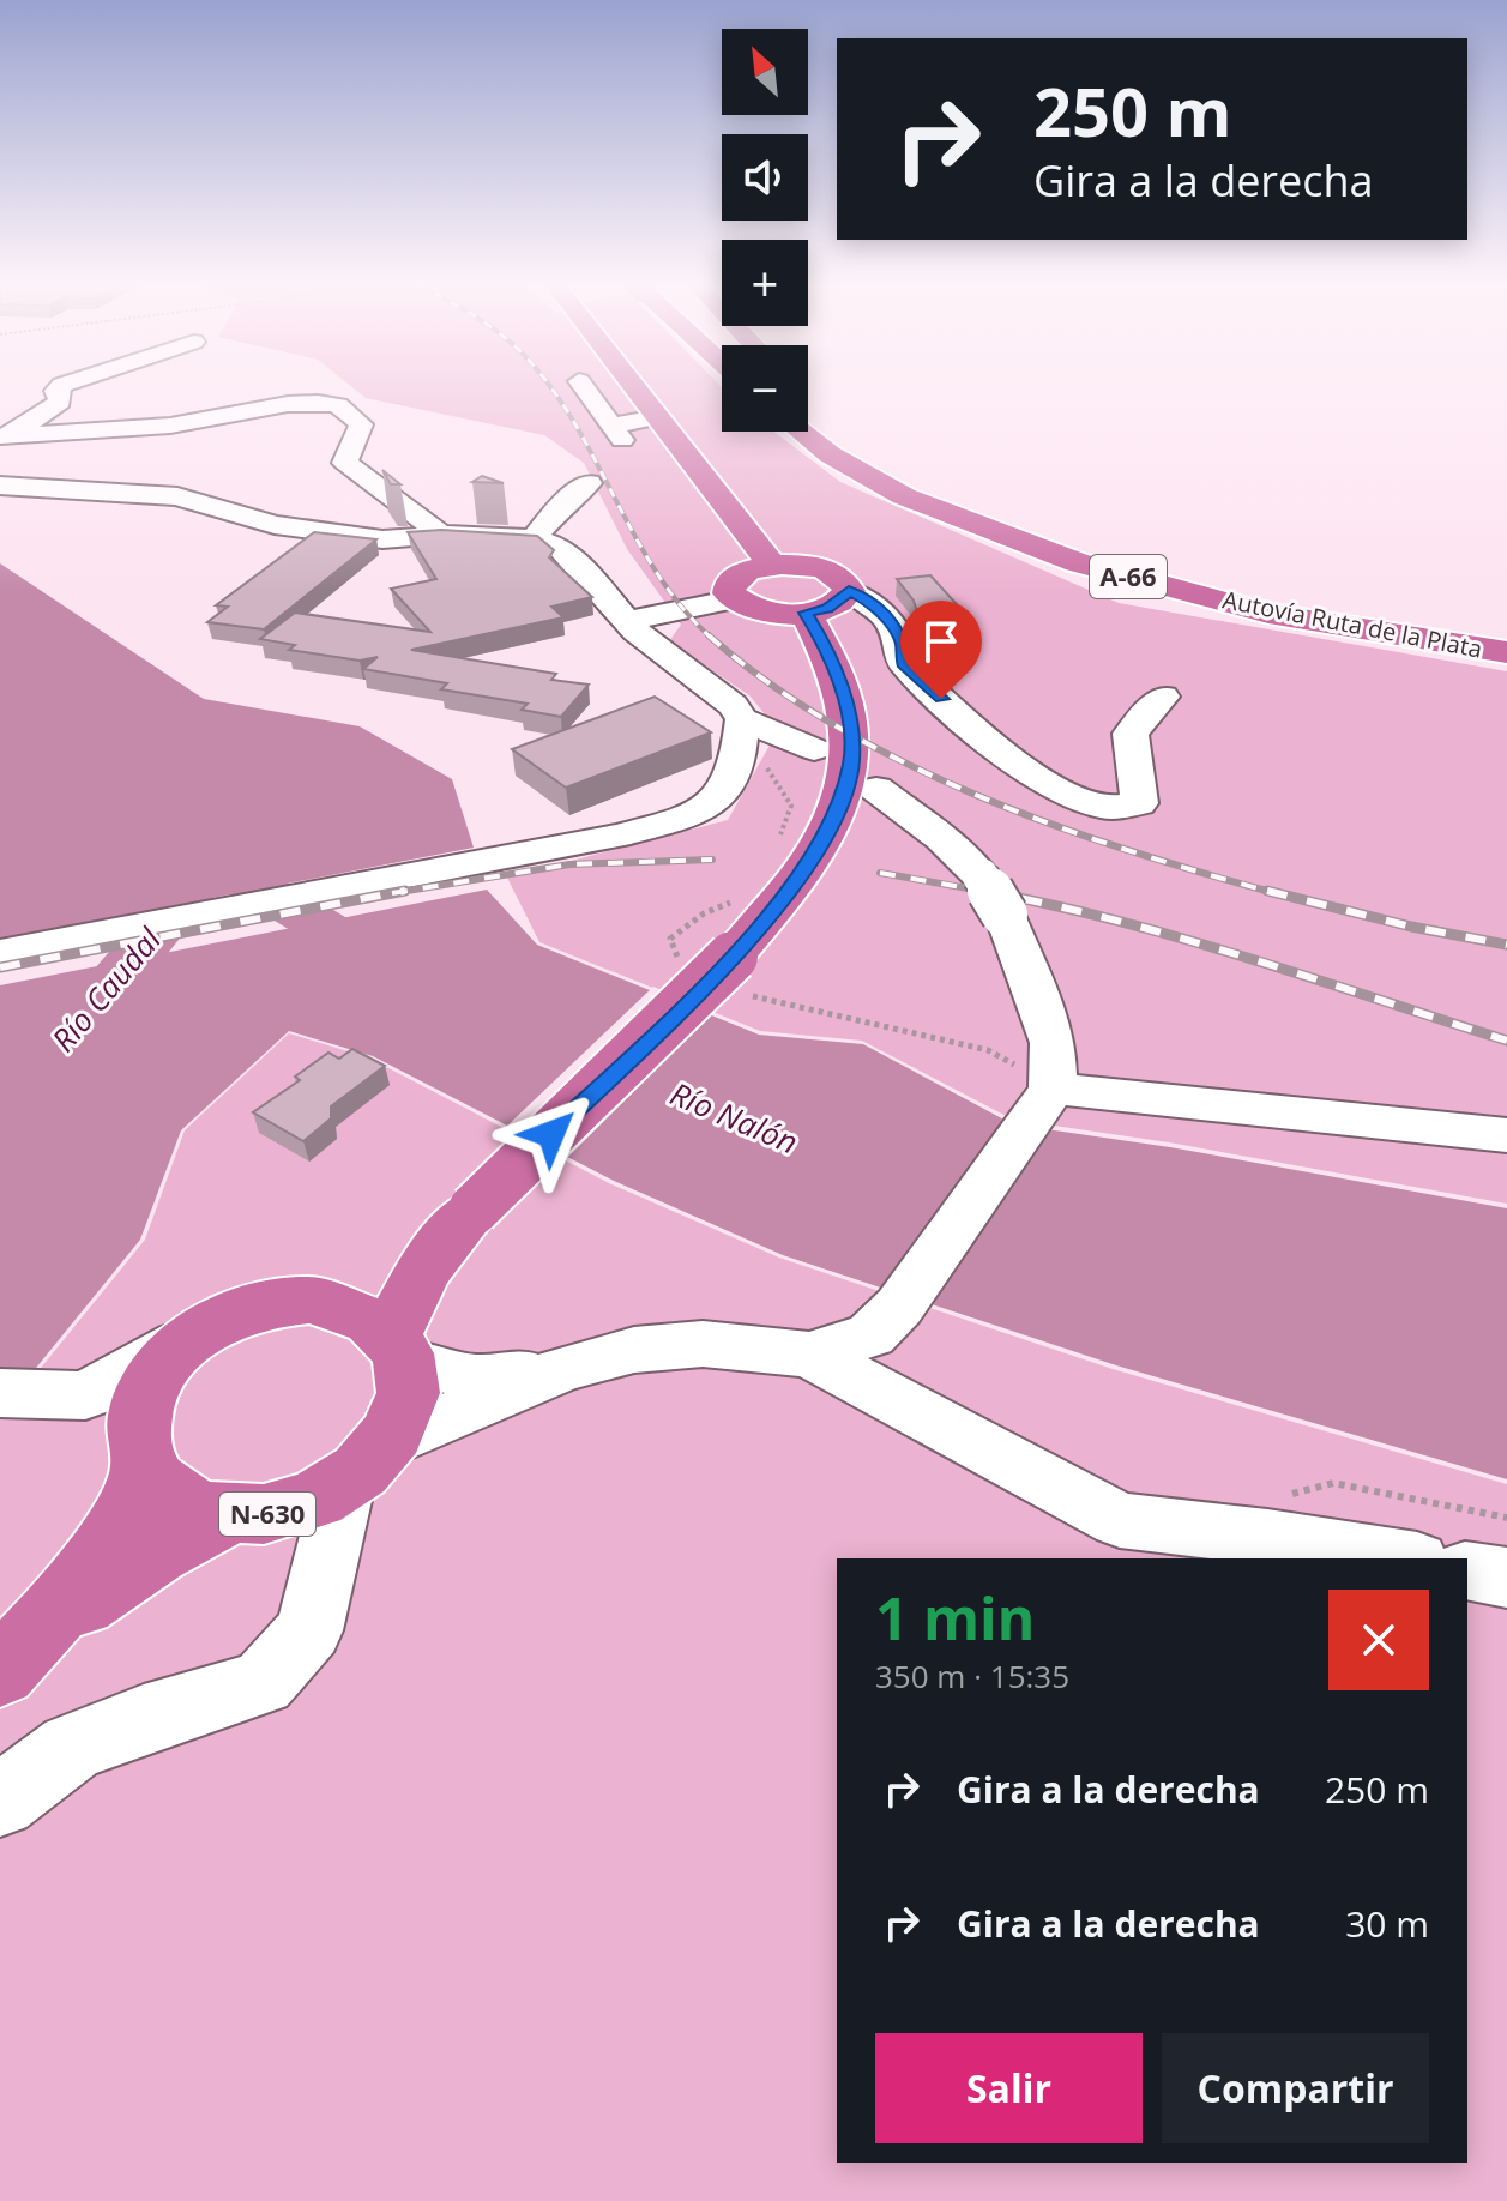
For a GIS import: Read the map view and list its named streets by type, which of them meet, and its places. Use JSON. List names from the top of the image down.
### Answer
{
  "streets": {
    "highway": ["A-66", "Autovía Ruta de la Plata", "N-630"]
  },
  "water": ["Río Caudal", "Río Nalón"],
  "north": "top left",
  "page": {
    "map_buttons": ["+", "−"],
    "turn": ["250 m", "Gira a la derecha"],
    "heading": ["1 min", "350 m · 15:35"],
    "list": [
      {
        "name": "Gira a la derecha",
        "value": "250 m"
      },
      {
        "name": "Gira a la derecha",
        "value": "30 m"
      }
    ],
    "buttons": ["Salir", "Compartir"]
  }
}
